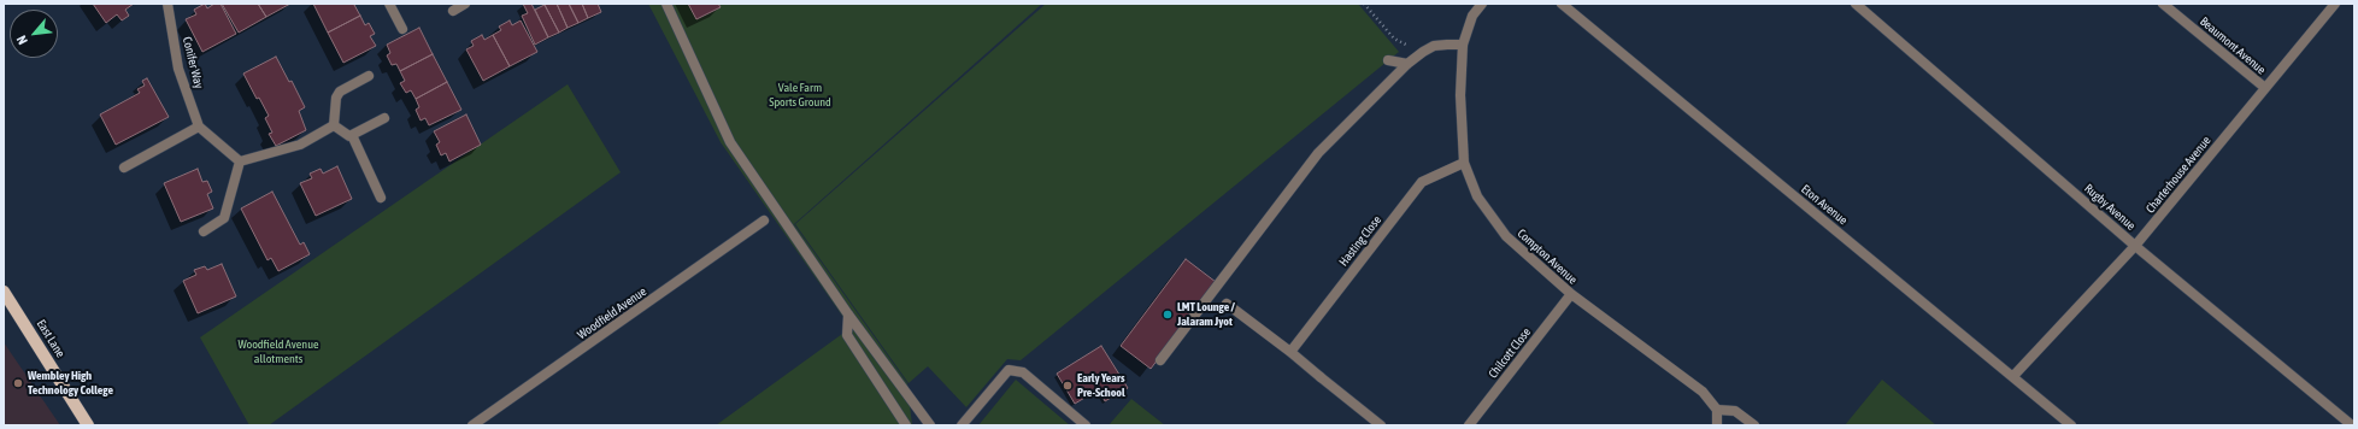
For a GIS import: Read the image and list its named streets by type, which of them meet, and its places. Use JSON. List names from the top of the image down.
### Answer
{
  "streets": {
    "main road": ["East Lane"],
    "street": [
      "Beaumont Avenue",
      "Conifer Way",
      "Charterhouse Avenue",
      "Eton Avenue",
      "Rugby Avenue",
      "Hasting Close",
      "Compton Avenue",
      "Woodfield Avenue",
      "Chilcott Close"
    ]
  },
  "crossings": [
    ["Beaumont Avenue", "Charterhouse Avenue"],
    ["Charterhouse Avenue", "Eton Avenue"],
    ["Charterhouse Avenue", "Rugby Avenue"],
    ["Hasting Close", "Compton Avenue"],
    ["Compton Avenue", "Chilcott Close"]
  ],
  "parks": ["Vale Farm Sports Ground", "Woodfield Avenue allotments"],
  "places": ["LMT Lounge / Jalaram Jyot", "Wembley High Technology College", "Early Years Pre-School"],
  "north": "bottom left"
}
